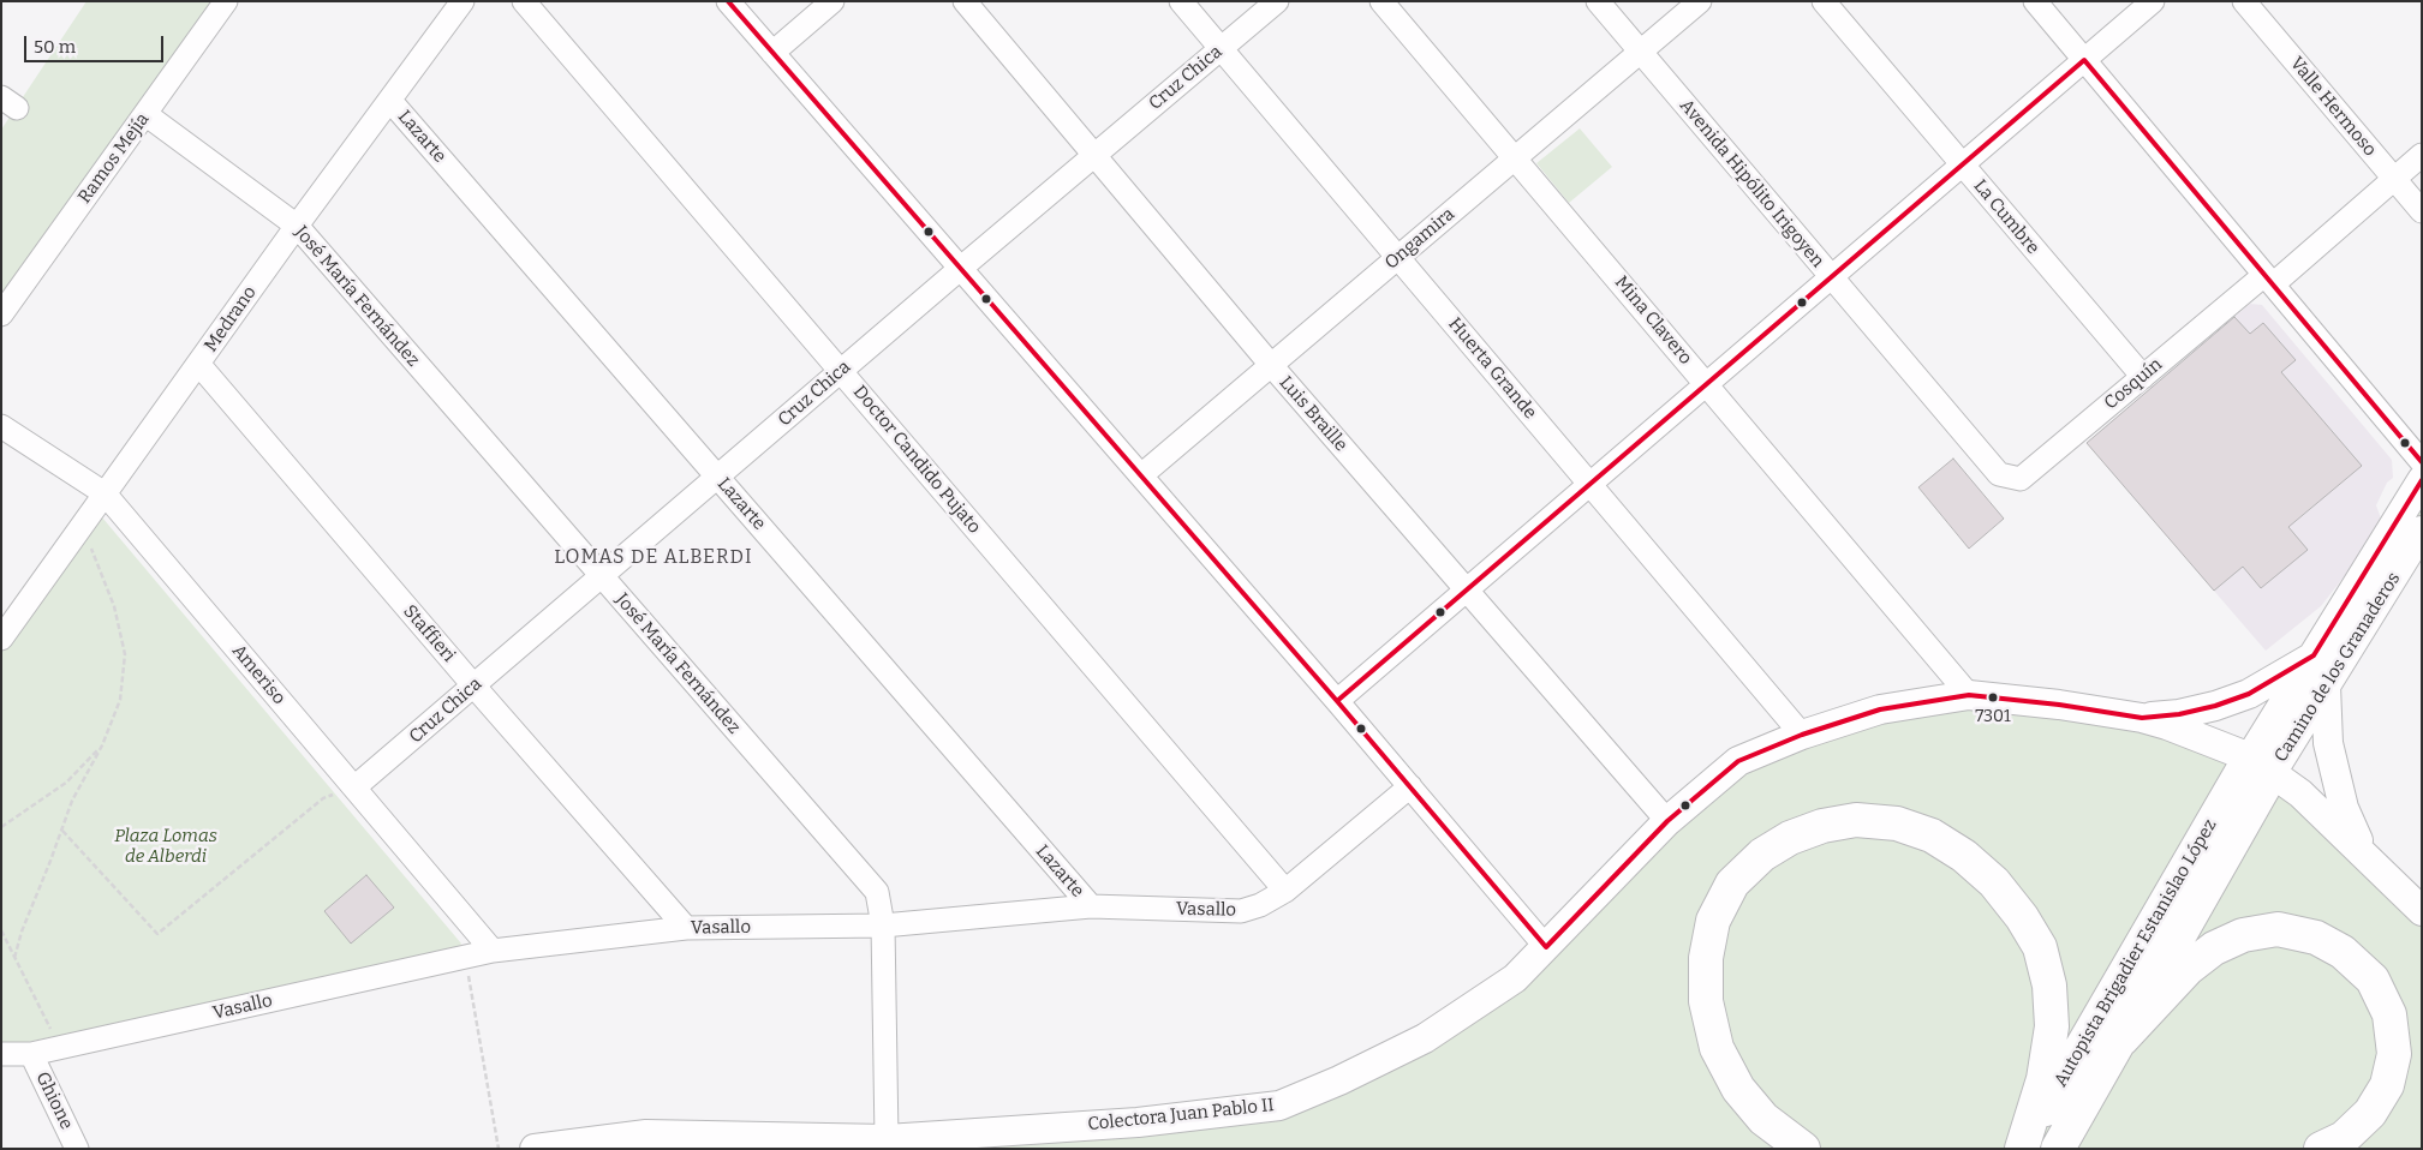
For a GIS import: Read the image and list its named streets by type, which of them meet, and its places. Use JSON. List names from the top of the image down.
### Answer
{
  "streets": {
    "highway": ["Autopista Brigadier Estanislao López"],
    "main road": ["Camino de los Granaderos", "Colectora Juan Pablo II"],
    "street": [
      "Cruz Chica",
      "Valle Hermoso",
      "Lazarte",
      "Ramos Mejía",
      "Avenida Hipólito Irigoyen",
      "La Cumbre",
      "Ongamira",
      "José María Fernández",
      "Medrano",
      "Mina Clavero",
      "Huerta Grande",
      "Cosquín",
      "Luis Braille",
      "Doctor Candido Pujato",
      "Staffieri",
      "Ameriso",
      "Vasallo",
      "Ghione"
    ]
  },
  "crossings": [
    ["Cruz Chica", "Lazarte"],
    ["Cruz Chica", "José María Fernández"],
    ["Cruz Chica", "Huerta Grande"],
    ["Cruz Chica", "Luis Braille"],
    ["Cruz Chica", "Doctor Candido Pujato"],
    ["Cruz Chica", "Staffieri"],
    ["Cruz Chica", "Ameriso"],
    ["Valle Hermoso", "Cosquín"],
    ["Lazarte", "Medrano"],
    ["Lazarte", "Vasallo"],
    ["Ramos Mejía", "José María Fernández"],
    ["Avenida Hipólito Irigoyen", "Ongamira"],
    ["Avenida Hipólito Irigoyen", "Cosquín"],
    ["La Cumbre", "Cosquín"],
    ["Ongamira", "Mina Clavero"],
    ["Ongamira", "Huerta Grande"],
    ["Ongamira", "Luis Braille"],
    ["José María Fernández", "Medrano"],
    ["José María Fernández", "Vasallo"],
    ["José María Fernández", "Colectora Juan Pablo II"],
    ["Medrano", "Staffieri"],
    ["Medrano", "Ameriso"],
    ["Mina Clavero", "Colectora Juan Pablo II"],
    ["Huerta Grande", "Colectora Juan Pablo II"],
    ["Luis Braille", "Colectora Juan Pablo II"],
    ["Doctor Candido Pujato", "Vasallo"],
    ["Staffieri", "Vasallo"],
    ["Camino de los Granaderos", "Autopista Brigadier Estanislao López"],
    ["Camino de los Granaderos", "Colectora Juan Pablo II"],
    ["Ameriso", "Vasallo"],
    ["Vasallo", "Ghione"],
    ["Autopista Brigadier Estanislao López", "Colectora Juan Pablo II"]
  ],
  "districts": ["LOMAS DE ALBERDI"],
  "parks": ["Plaza Lomas de Alberdi"],
  "places": ["7301"],
  "scale_bar": "50 m"
}
